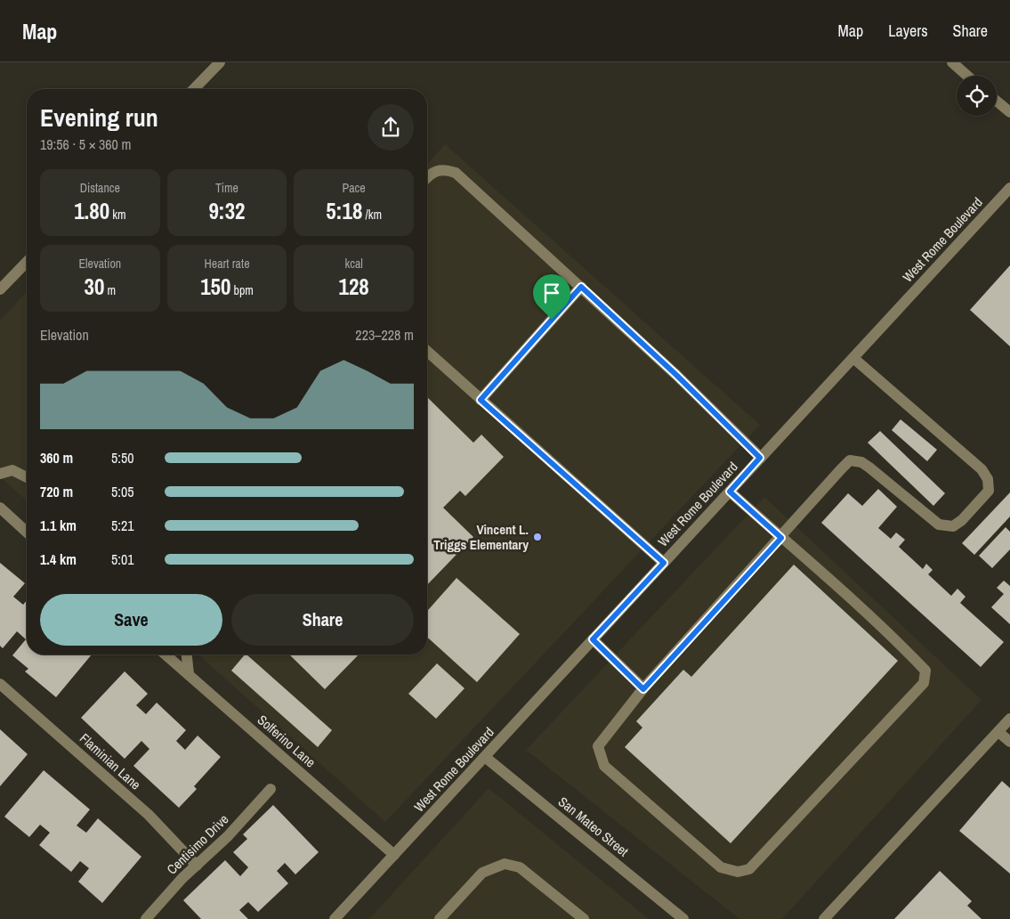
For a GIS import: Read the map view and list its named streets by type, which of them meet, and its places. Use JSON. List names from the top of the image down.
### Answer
{
  "streets": {
    "street": [
      "West Rome Boulevard",
      "Solferino Lane",
      "Flaminian Lane",
      "San Mateo Street",
      "Centisimo Drive"
    ]
  },
  "crossings": [
    ["West Rome Boulevard", "Solferino Lane"],
    ["West Rome Boulevard", "San Mateo Street"],
    ["Flaminian Lane", "Centisimo Drive"]
  ],
  "places": ["Vincent L. Triggs Elementary"],
  "page": {
    "header": "Map",
    "nav": ["Map", "Layers", "Share"],
    "heading": ["Evening run", "19:56 · 5 × 360 m"],
    "stats": [
      ["Distance", "1.80 km"],
      ["Time", "9:32"],
      ["Pace", "5:18 /km"],
      ["Elevation", "30 m"],
      ["Heart rate", "150 bpm"],
      ["kcal", "128"]
    ],
    "chart": ["Elevation", "223–228 m"],
    "list": [
      {
        "name": "360 m",
        "note": "5:50"
      },
      {
        "name": "720 m",
        "note": "5:05"
      },
      {
        "name": "1.1 km",
        "note": "5:21"
      },
      {
        "name": "1.4 km",
        "note": "5:01"
      }
    ],
    "buttons": ["Save", "Share"]
  }
}
